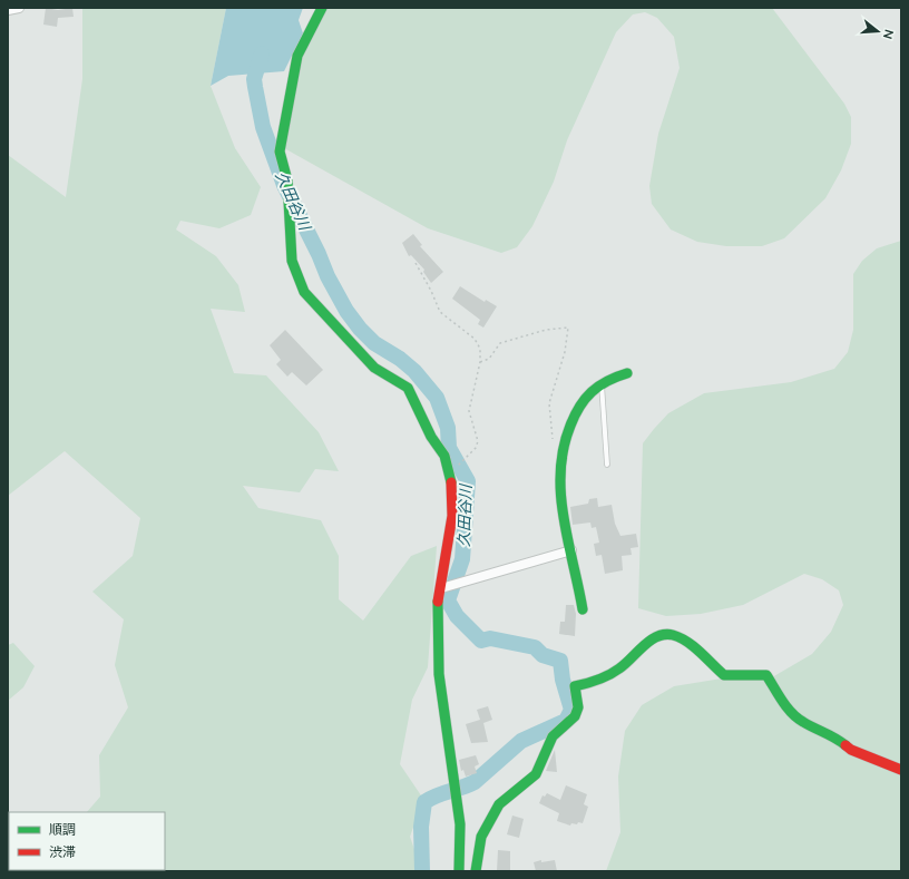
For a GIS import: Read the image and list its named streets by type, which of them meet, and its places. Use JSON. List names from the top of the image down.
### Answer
{
  "water": ["久田谷川"],
  "legend": ["順調", "渋滞"],
  "north": "right"
}
